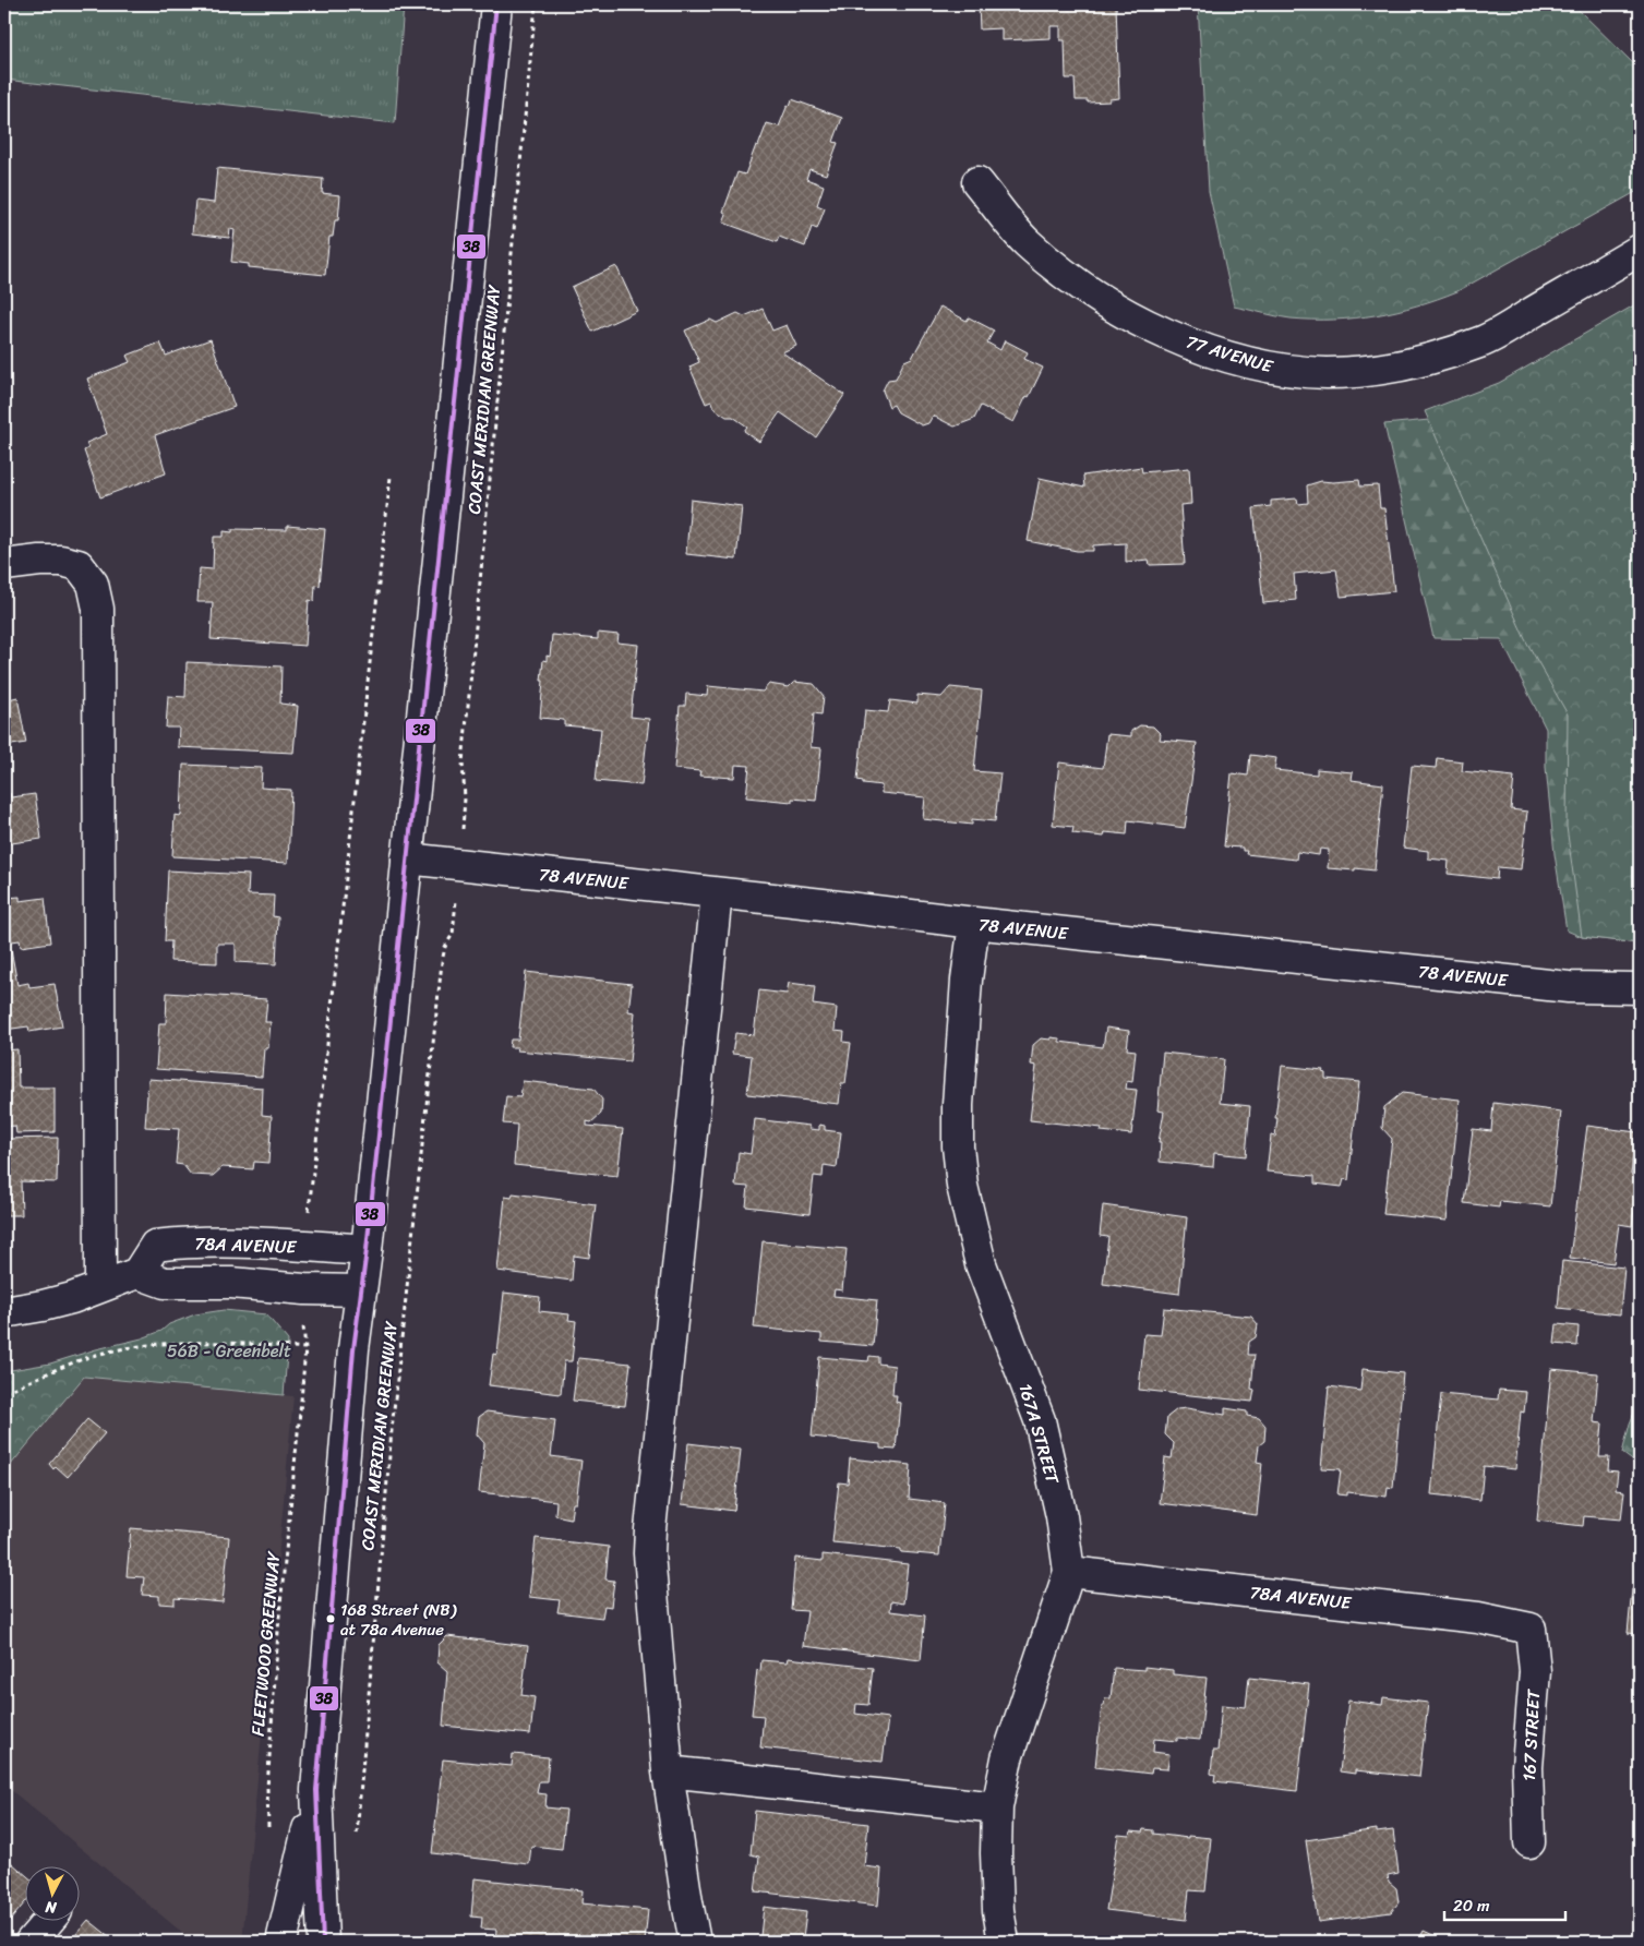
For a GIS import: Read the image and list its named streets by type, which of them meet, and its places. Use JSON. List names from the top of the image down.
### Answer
{
  "streets": {
    "street": [
      "77 AVENUE",
      "78 AVENUE",
      "78A AVENUE",
      "167A STREET",
      "167 STREET"
    ],
    "path": ["COAST MERIDIAN GREENWAY", "FLEETWOOD GREENWAY"]
  },
  "crossings": [
    ["78 AVENUE", "167A STREET"],
    ["78A AVENUE", "167A STREET"],
    ["78A AVENUE", "167 STREET"]
  ],
  "parks": ["56B - Greenbelt"],
  "places": ["168 Street (NB) at 78a Avenue"],
  "lines": ["transit line 38"],
  "scale_bar": "20 m",
  "north": "bottom"
}
